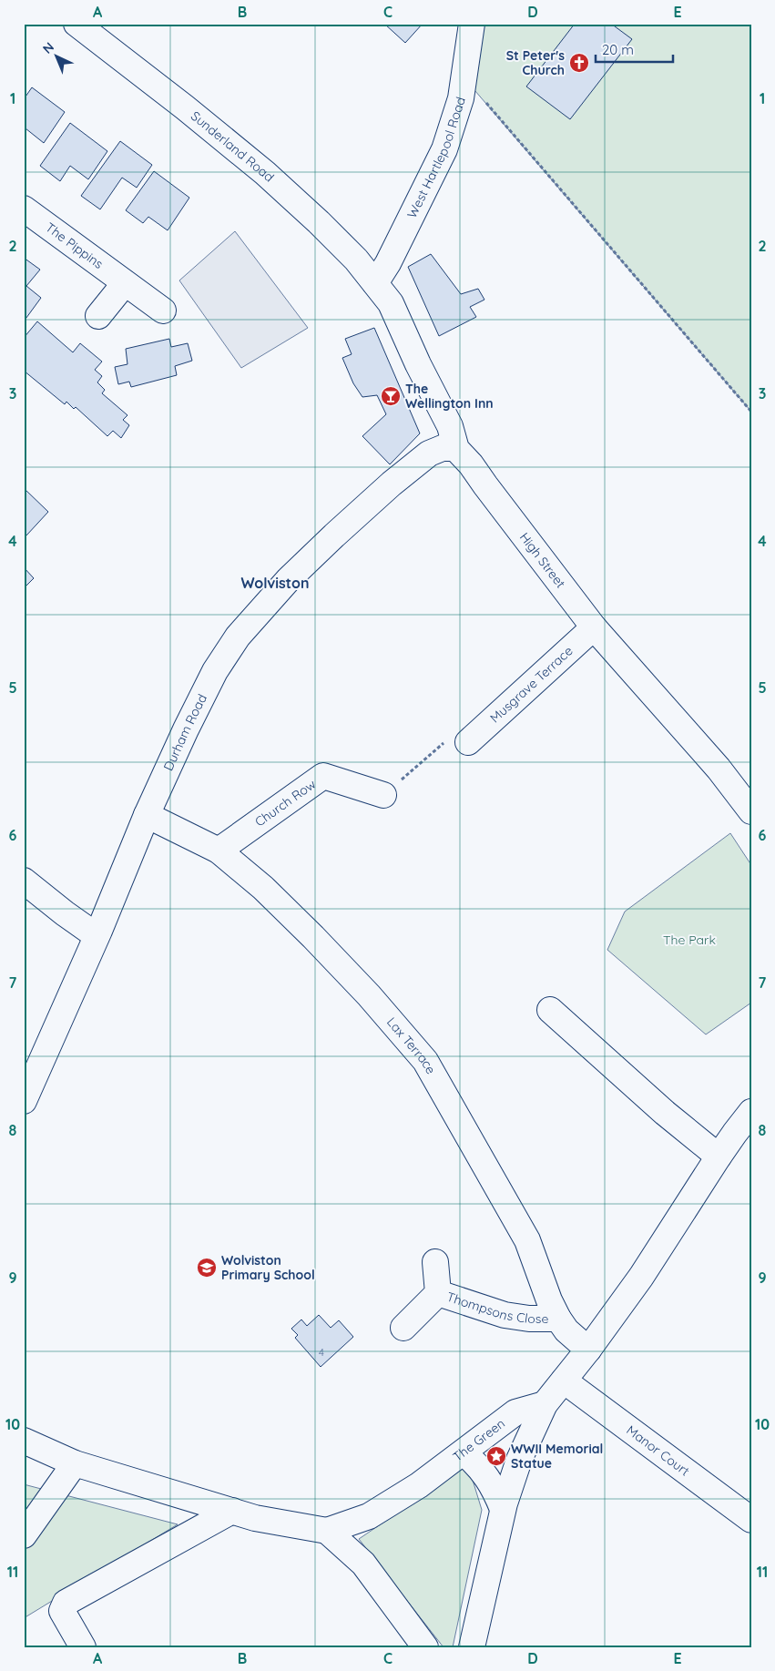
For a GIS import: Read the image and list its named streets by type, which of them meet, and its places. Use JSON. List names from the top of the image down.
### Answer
{
  "streets": {
    "street": [
      "Sunderland Road",
      "West Hartlepool Road",
      "The Pippins",
      "High Street",
      "Musgrave Terrace",
      "Durham Road",
      "Church Row",
      "Lax Terrace",
      "Thompsons Close",
      "The Green",
      "Manor Court"
    ]
  },
  "crossings": [
    ["Sunderland Road", "West Hartlepool Road"],
    ["Sunderland Road", "High Street"],
    ["West Hartlepool Road", "High Street"],
    ["High Street", "Musgrave Terrace"],
    ["High Street", "Durham Road"],
    ["Durham Road", "Lax Terrace"],
    ["Church Row", "Lax Terrace"],
    ["Lax Terrace", "Thompsons Close"]
  ],
  "districts": ["Wolviston"],
  "parks": ["The Park"],
  "places": {
    "church": ["St Peter's Church"],
    "bar": ["The Wellington Inn"],
    "school or university": ["Wolviston Primary School"],
    "place": ["WWII Memorial Statue"]
  },
  "house_numbers": ["4"],
  "scale_bar": "20 m",
  "north": "top left",
  "grid": {
    "columns": [
      "A",
      "B",
      "C",
      "D",
      "E"
    ],
    "rows": [
      "1",
      "2",
      "3",
      "4",
      "5",
      "6",
      "7",
      "8",
      "9",
      "10",
      "11"
    ]
  }
}
